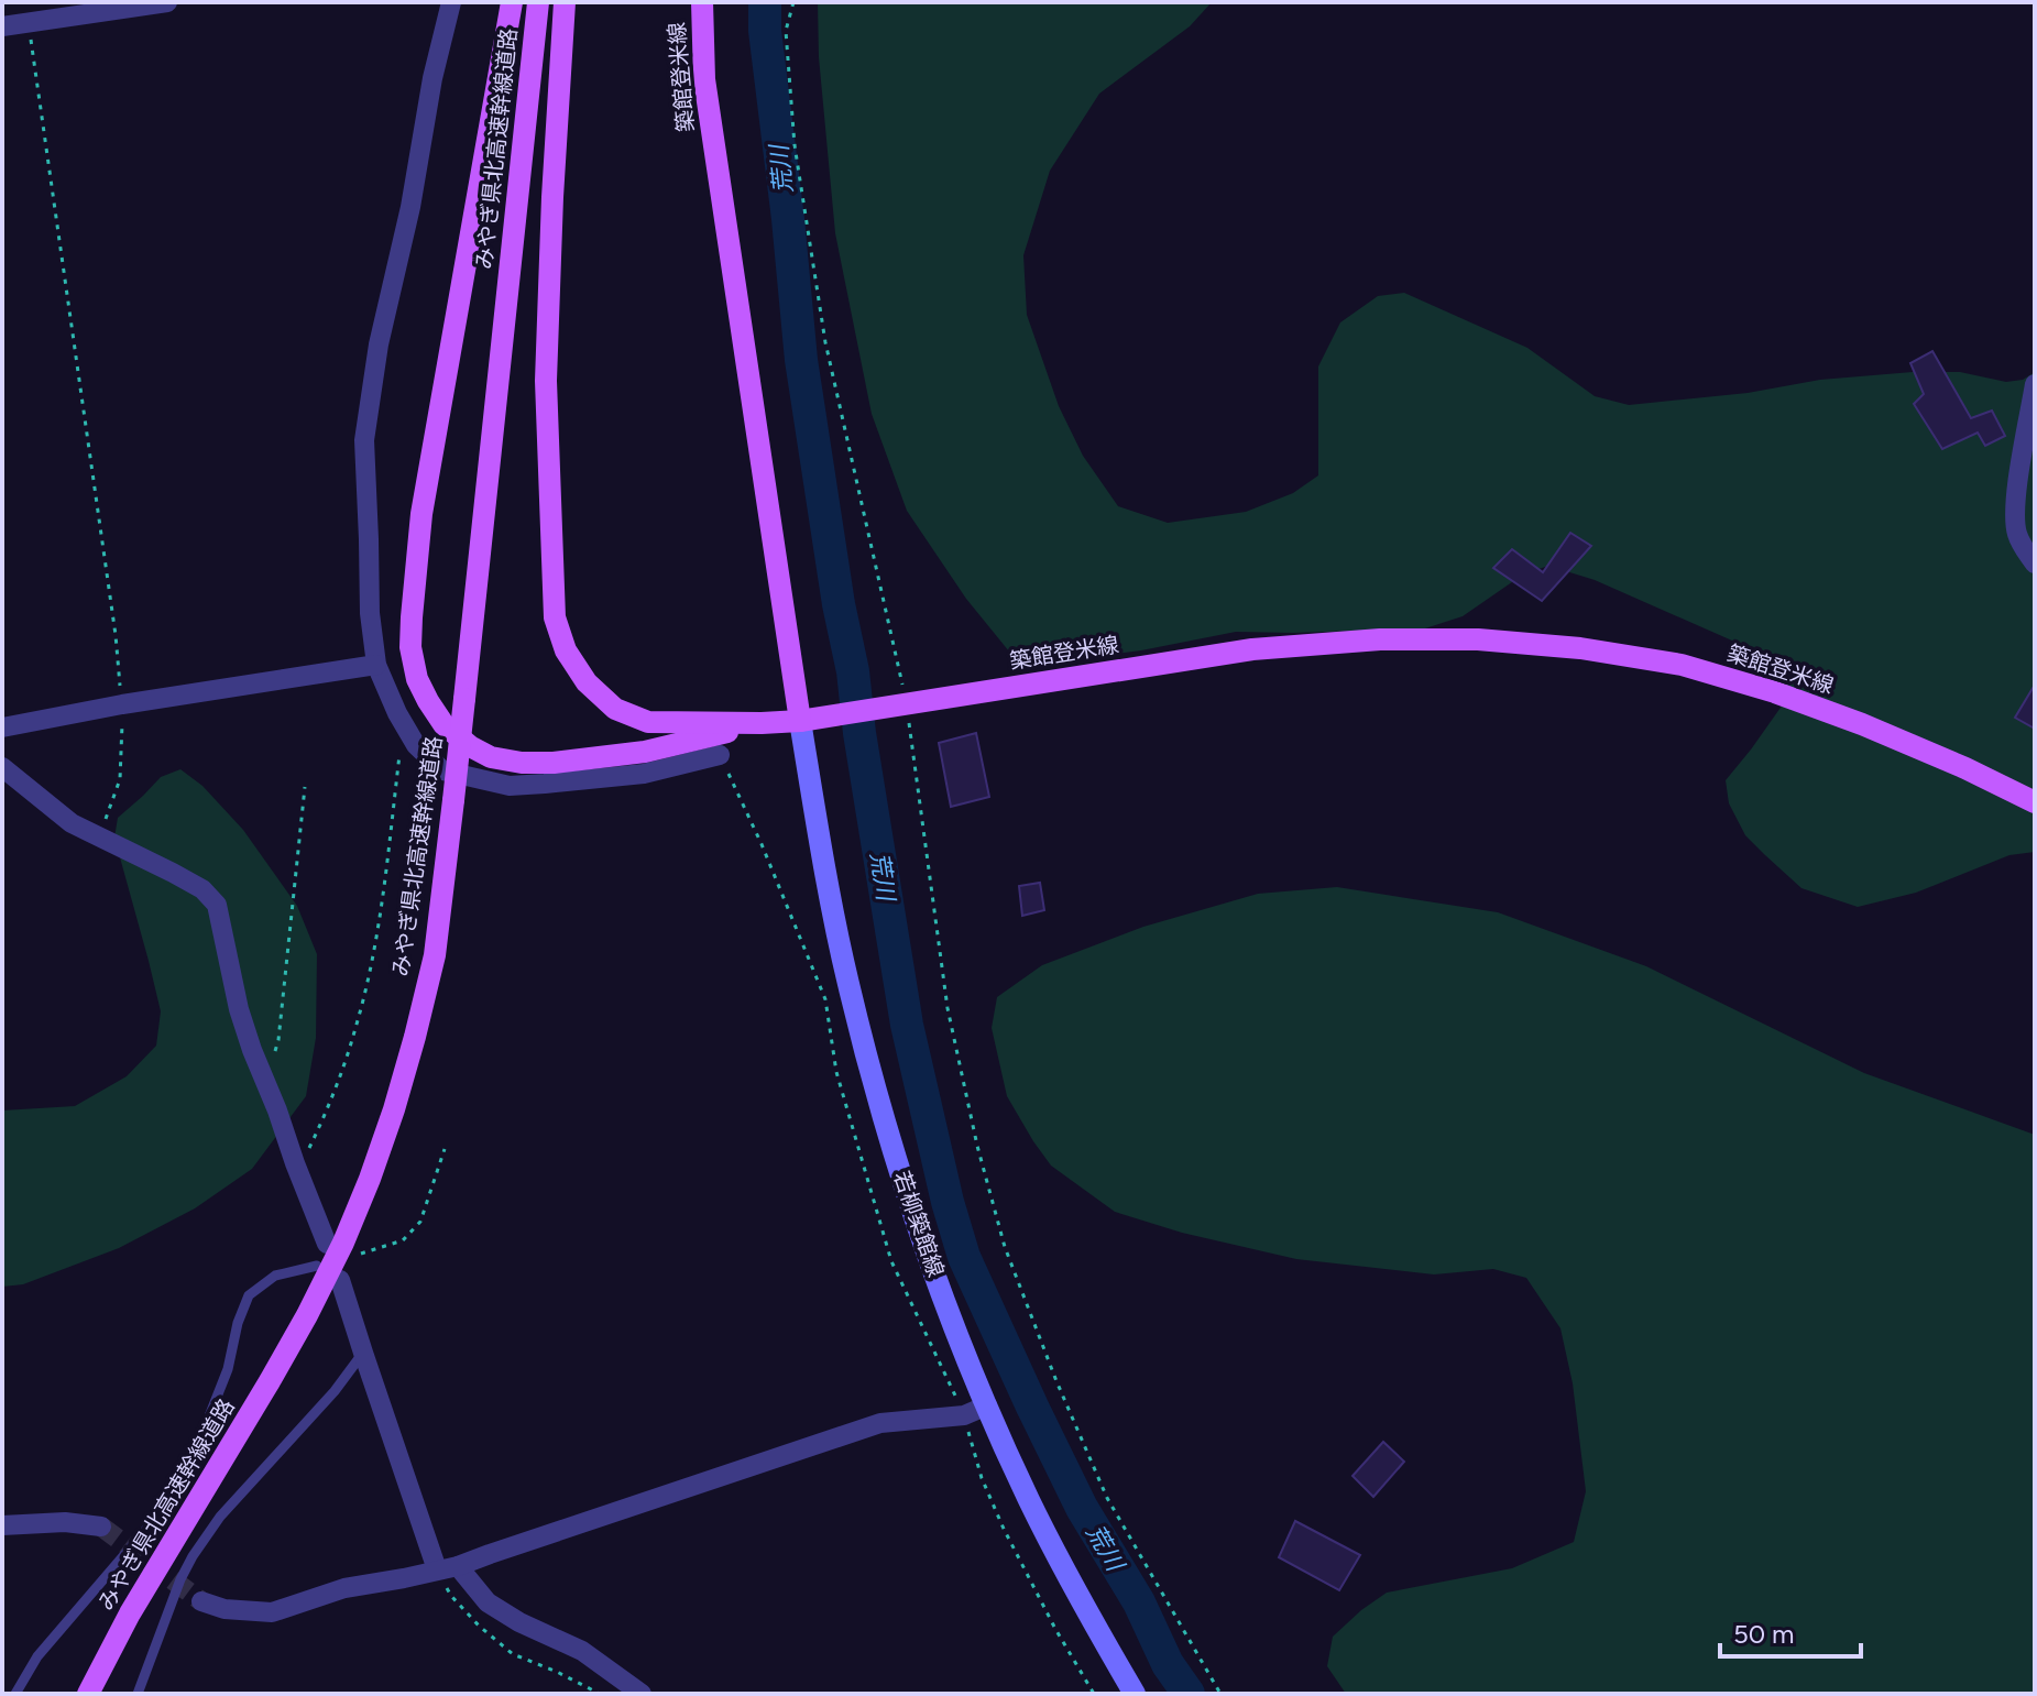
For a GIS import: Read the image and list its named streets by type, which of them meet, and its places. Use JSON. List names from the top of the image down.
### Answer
{
  "streets": {
    "main road": ["築館登米線", "みやぎ県北高速幹線道路", "若柳築館線"]
  },
  "crossings": [
    ["築館登米線", "若柳築館線"]
  ],
  "water": ["荒川"],
  "scale_bar": "50 m"
}
